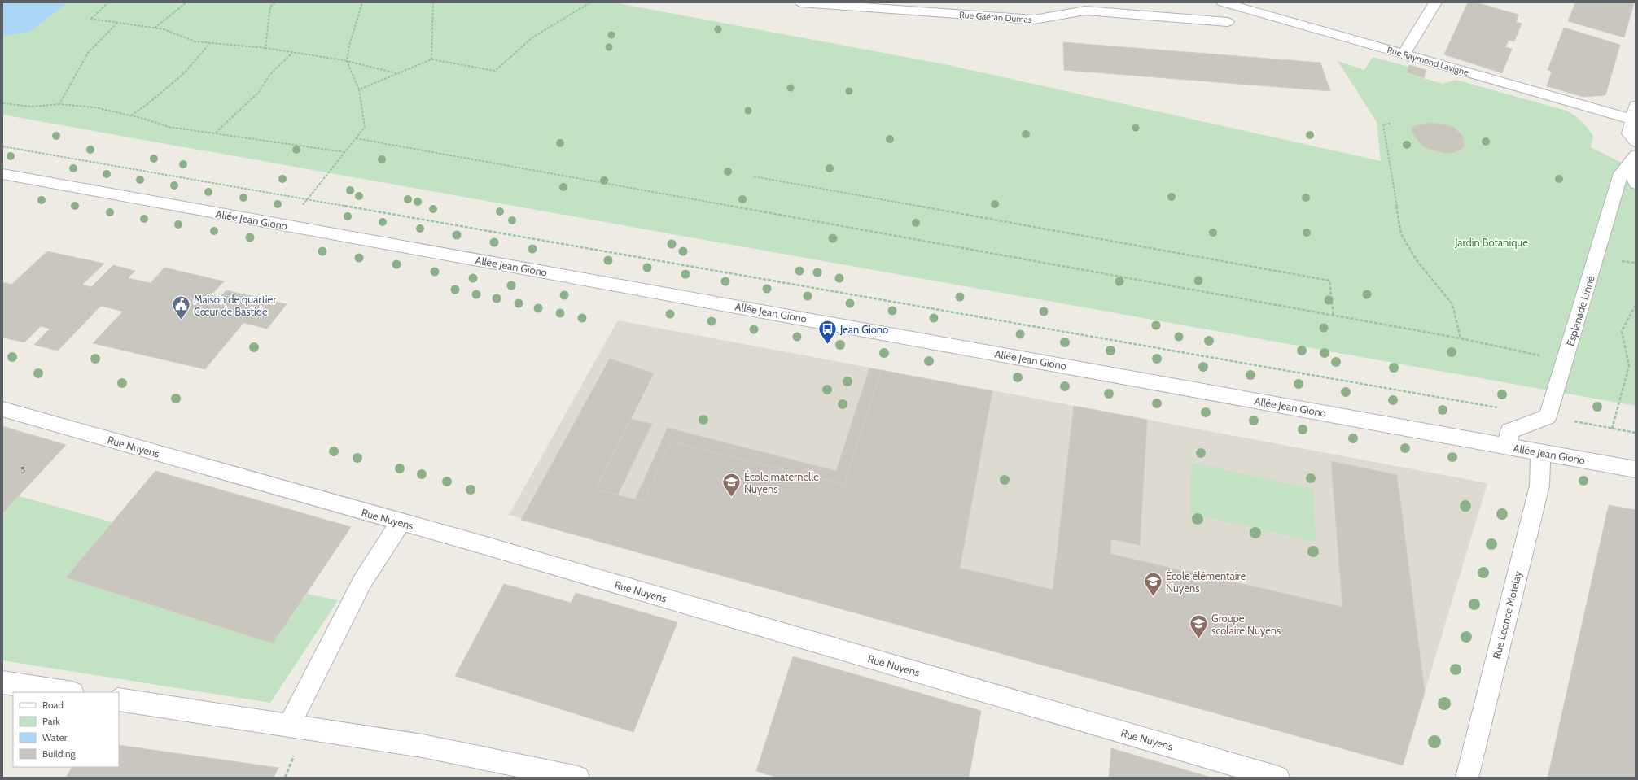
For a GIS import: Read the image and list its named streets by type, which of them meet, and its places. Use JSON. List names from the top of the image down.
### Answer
{
  "streets": {
    "street": [
      "Rue Gaëtan Dumas",
      "Rue Raymond Lavigne",
      "Allée Jean Giono",
      "Esplanade Linné",
      "Rue Nuyens",
      "Rue Léonce Motelay"
    ]
  },
  "crossings": [
    ["Allée Jean Giono", "Rue Léonce Motelay"]
  ],
  "parks": ["Jardin Botanique"],
  "places": {
    "public building": ["Maison de quartier Cœur de Bastide"],
    "bus stop": ["Jean Giono"],
    "school or university": ["École maternelle Nuyens", "École élémentaire Nuyens", "Groupe scolaire Nuyens"]
  },
  "house_numbers": ["5"],
  "legend": [
    "Road",
    "Park",
    "Water",
    "Building"
  ]
}
